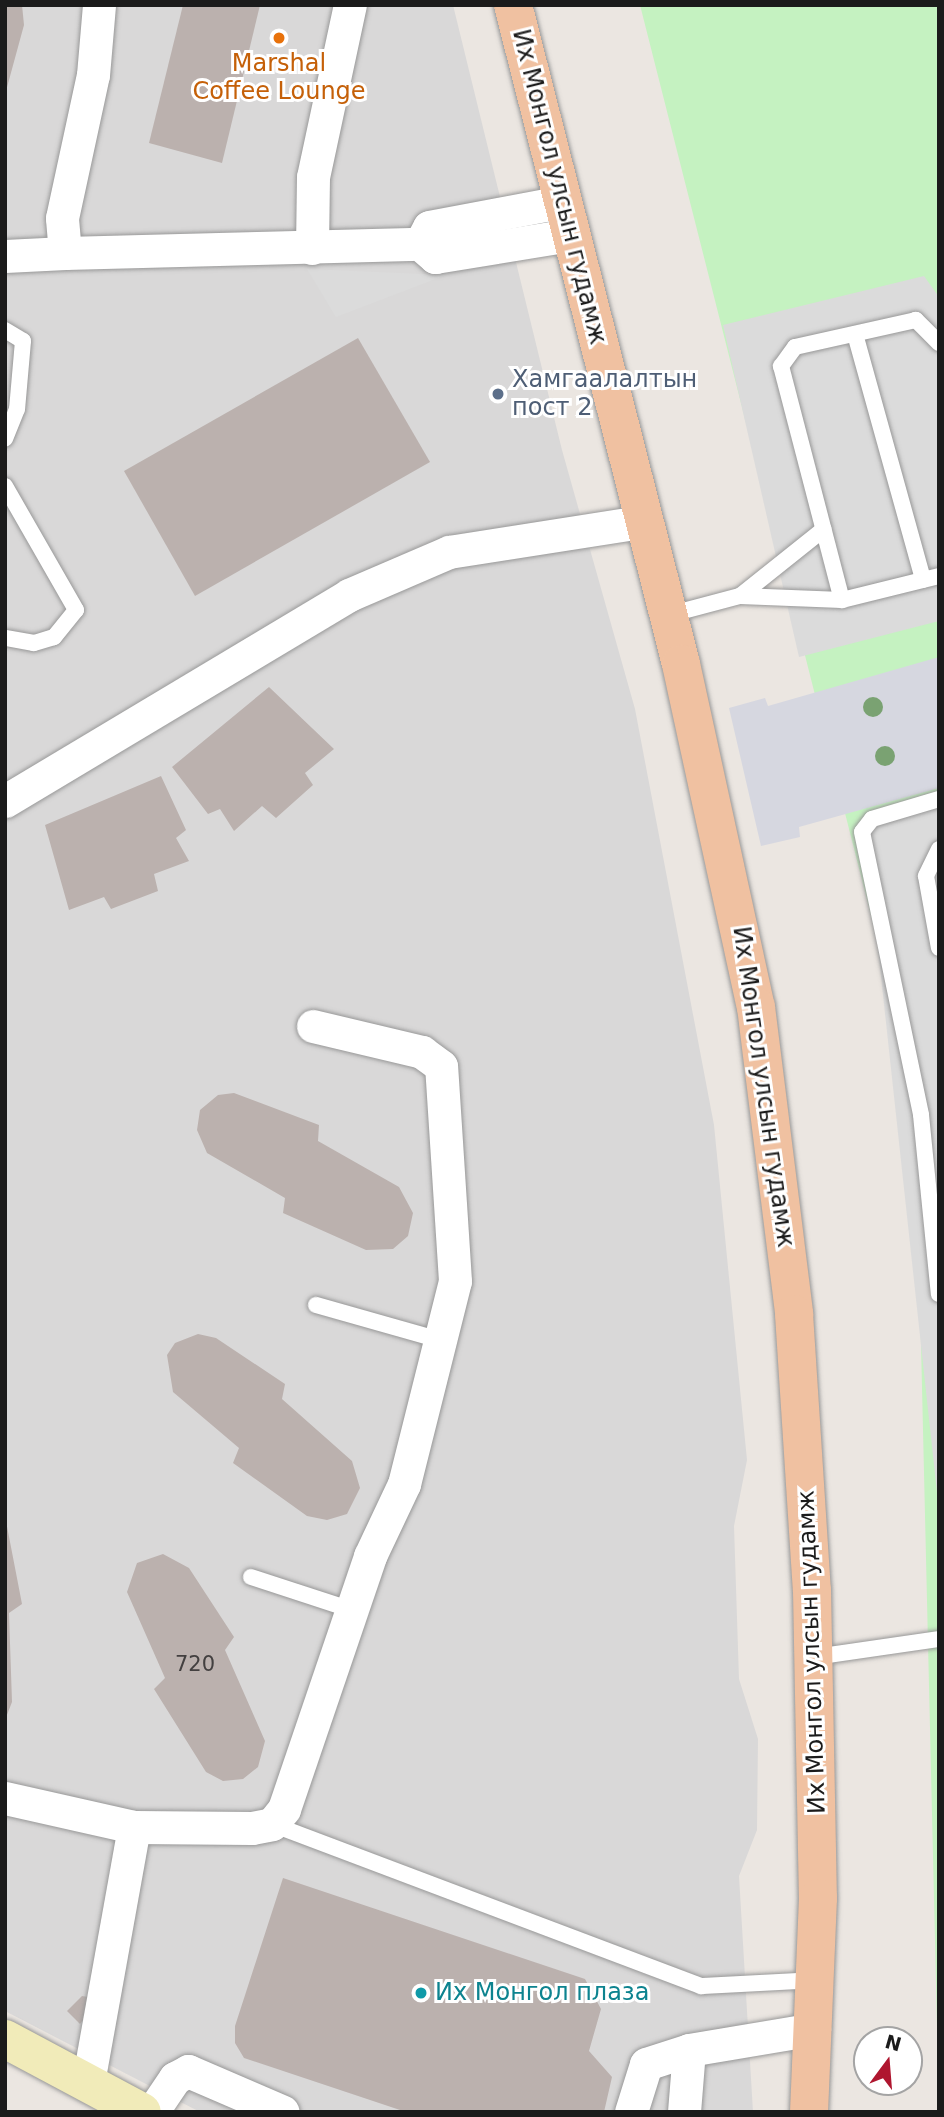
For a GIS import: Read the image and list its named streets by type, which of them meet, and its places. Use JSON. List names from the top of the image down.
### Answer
{
  "streets": {
    "main road": ["Их Монгол улсын гудамж"]
  },
  "places": ["Marshal Coffee Lounge", "Хамгаалалтын пост 2", "Их Монгол плаза"],
  "house_numbers": ["720"],
  "north": "top"
}
